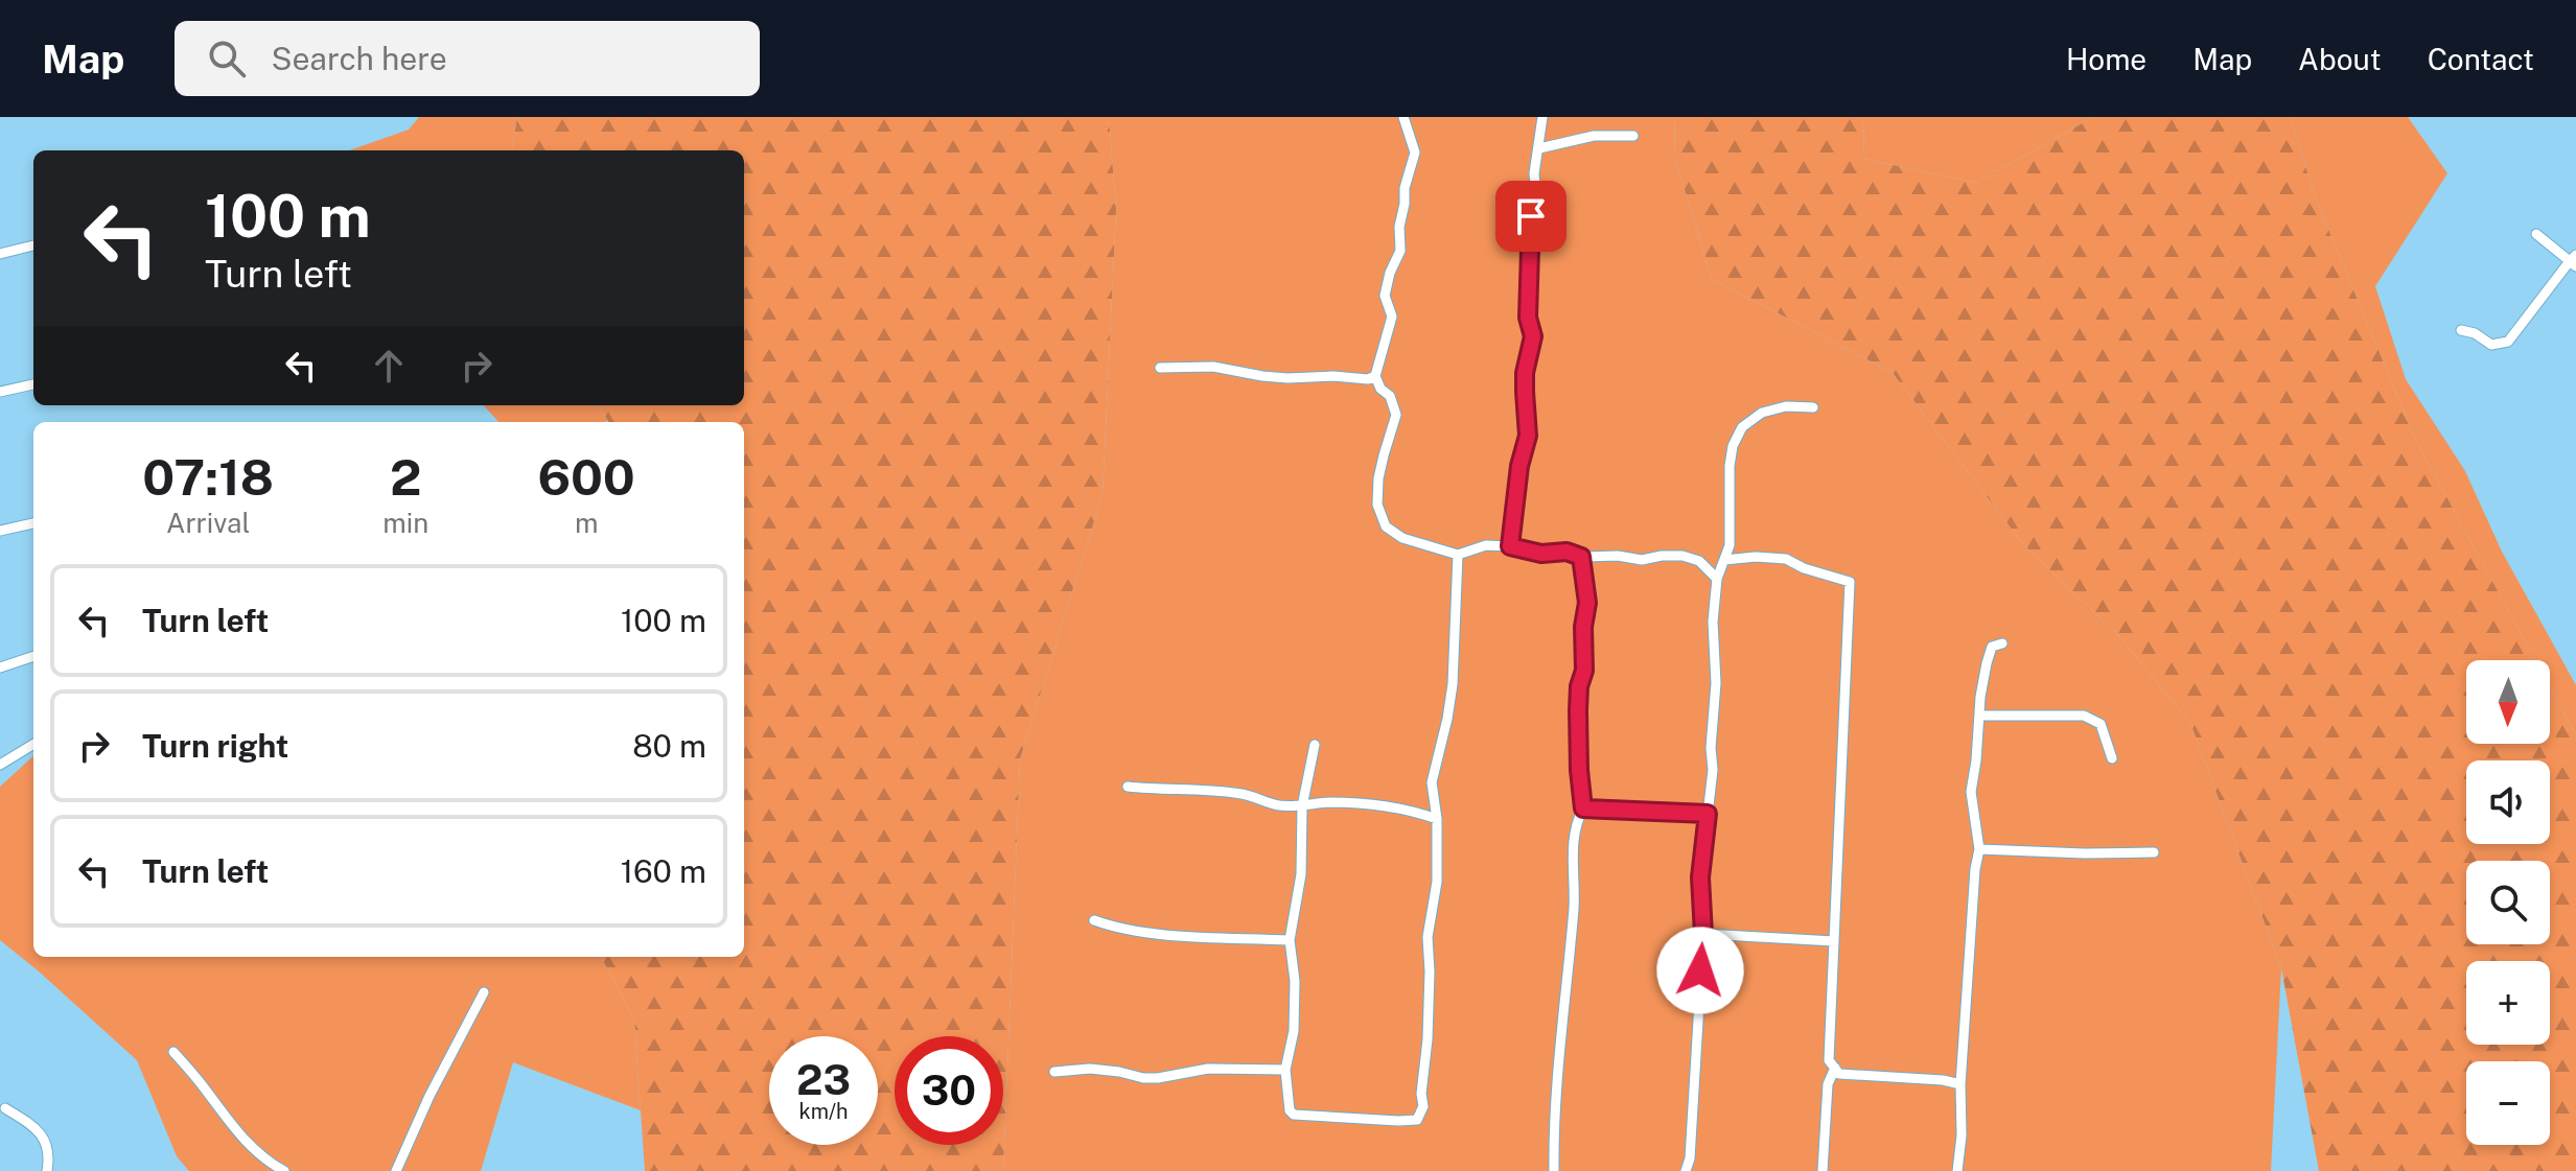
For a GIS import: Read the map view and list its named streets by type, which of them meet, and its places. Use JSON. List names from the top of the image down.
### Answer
{
  "north": "bottom",
  "page": {
    "header": "Map",
    "search": "Search here",
    "nav": [
      "Home",
      "Map",
      "About",
      "Contact"
    ],
    "turn": ["100 m", "Turn left"],
    "eta": [
      "07:18",
      "Arrival",
      "2",
      "min",
      "600",
      "m"
    ],
    "list": [
      {
        "name": "Turn left",
        "value": "100 m"
      },
      {
        "name": "Turn right",
        "value": "80 m"
      },
      {
        "name": "Turn left",
        "value": "160 m"
      }
    ],
    "map_buttons": ["+", "−"],
    "speed": "23 km/h",
    "limit": "30"
  }
}
